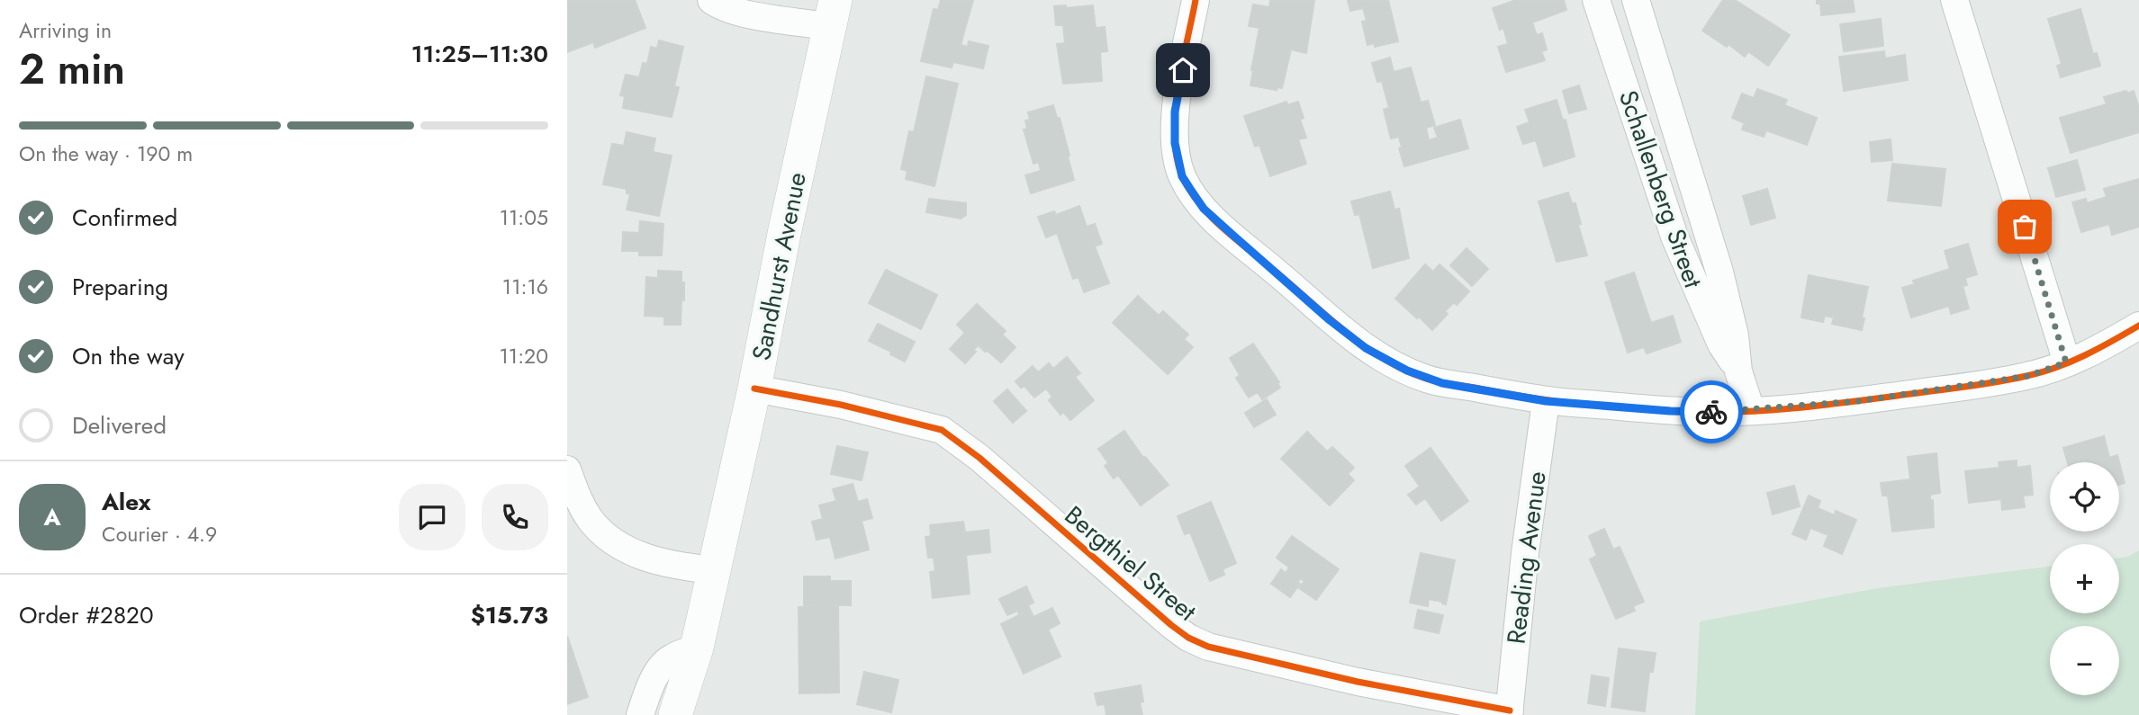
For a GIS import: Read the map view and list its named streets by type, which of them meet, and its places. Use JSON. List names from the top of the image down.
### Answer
{
  "streets": {
    "street": [
      "Schallenberg Street",
      "Sandhurst Avenue",
      "Reading Avenue",
      "Bergthiel Street"
    ]
  },
  "crossings": [
    ["Sandhurst Avenue", "Bergthiel Street"],
    ["Reading Avenue", "Bergthiel Street"]
  ],
  "page": {
    "heading": ["2 min", "Arriving in", "11:25–11:30"],
    "panel": [
      "Alex",
      "Courier · 4.9",
      "Order #2820",
      "$15.73"
    ],
    "bar": "On the way · 190 m",
    "list": [
      ["Confirmed", "11:05"],
      ["Preparing", "11:16"],
      ["On the way", "11:20"],
      "Delivered"
    ],
    "map_buttons": ["+", "−"],
    "round": "A"
  }
}
